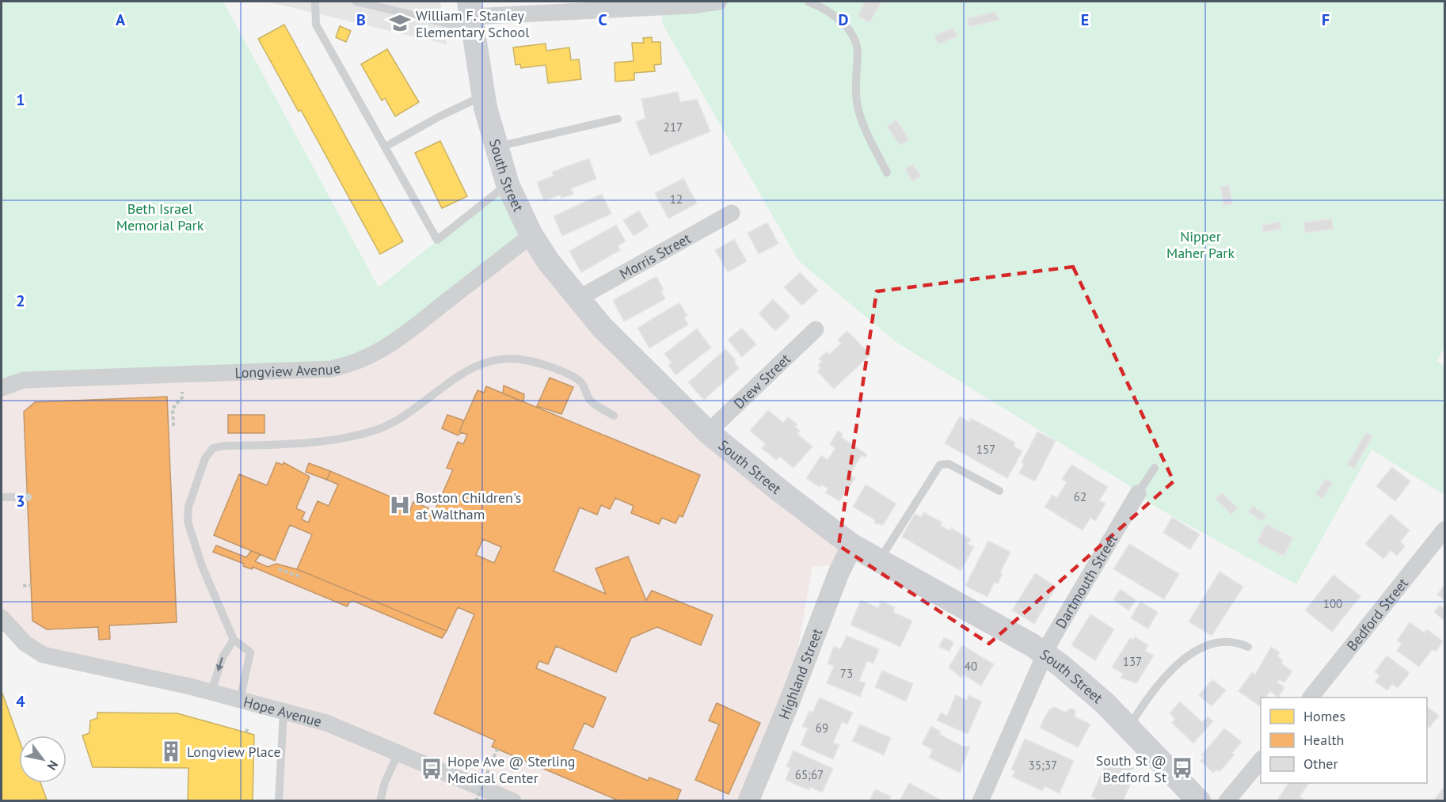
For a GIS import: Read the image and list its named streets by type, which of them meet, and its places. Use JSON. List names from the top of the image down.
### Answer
{
  "streets": {
    "main road": ["South Street"],
    "street": [
      "Morris Street",
      "Longview Avenue",
      "Drew Street",
      "Dartmouth Street",
      "Bedford Street",
      "Highland Street",
      "Hope Avenue"
    ]
  },
  "crossings": [
    ["South Street", "Morris Street"],
    ["South Street", "Longview Avenue"],
    ["South Street", "Drew Street"],
    ["South Street", "Dartmouth Street"],
    ["South Street", "Highland Street"]
  ],
  "parks": ["Beth Israel Memorial Park", "Nipper Maher Park"],
  "places": {
    "school or university": ["William F. Stanley Elementary School"],
    "hospital": ["Boston Children's at Waltham"],
    "building": ["Longview Place"],
    "bus stop": ["South St @ Bedford St", "Hope Ave @ Sterling Medical Center"]
  },
  "house_numbers": [
    "217",
    "12",
    "157",
    "62",
    "100",
    "137",
    "40",
    "73",
    "69",
    "35;37",
    "65;67"
  ],
  "legend": ["Homes", "Health", "Other"],
  "north": "bottom right",
  "grid": {
    "columns": [
      "A",
      "B",
      "C",
      "D",
      "E",
      "F"
    ],
    "rows": [
      "1",
      "2",
      "3",
      "4"
    ]
  }
}
